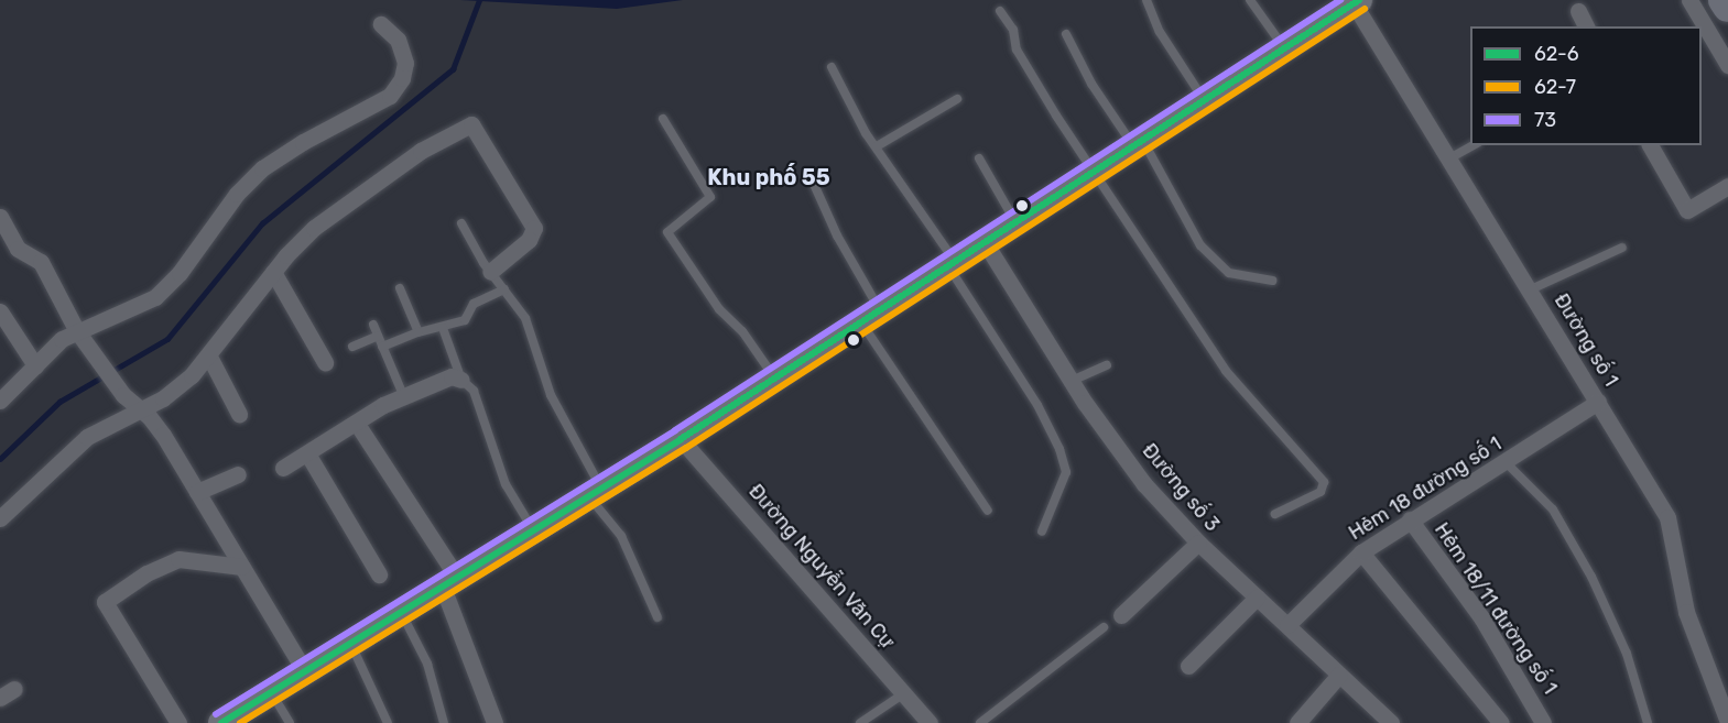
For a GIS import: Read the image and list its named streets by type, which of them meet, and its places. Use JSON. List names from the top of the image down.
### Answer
{
  "streets": {
    "street": [
      "Đường số 1",
      "Đường số 3",
      "Hẻm 18 đường số 1",
      "Đường Nguyễn Văn Cự",
      "Hẻm 18/11 đường số 1"
    ]
  },
  "crossings": [
    ["Đường số 1", "Hẻm 18 đường số 1"],
    ["Đường số 3", "Hẻm 18 đường số 1"],
    ["Hẻm 18 đường số 1", "Hẻm 18/11 đường số 1"]
  ],
  "districts": ["Khu phố 55"],
  "lines": ["transit line 62-6", "transit line 73", "transit line 62-7"],
  "legend": ["62-6", "62-7", "73"]
}
